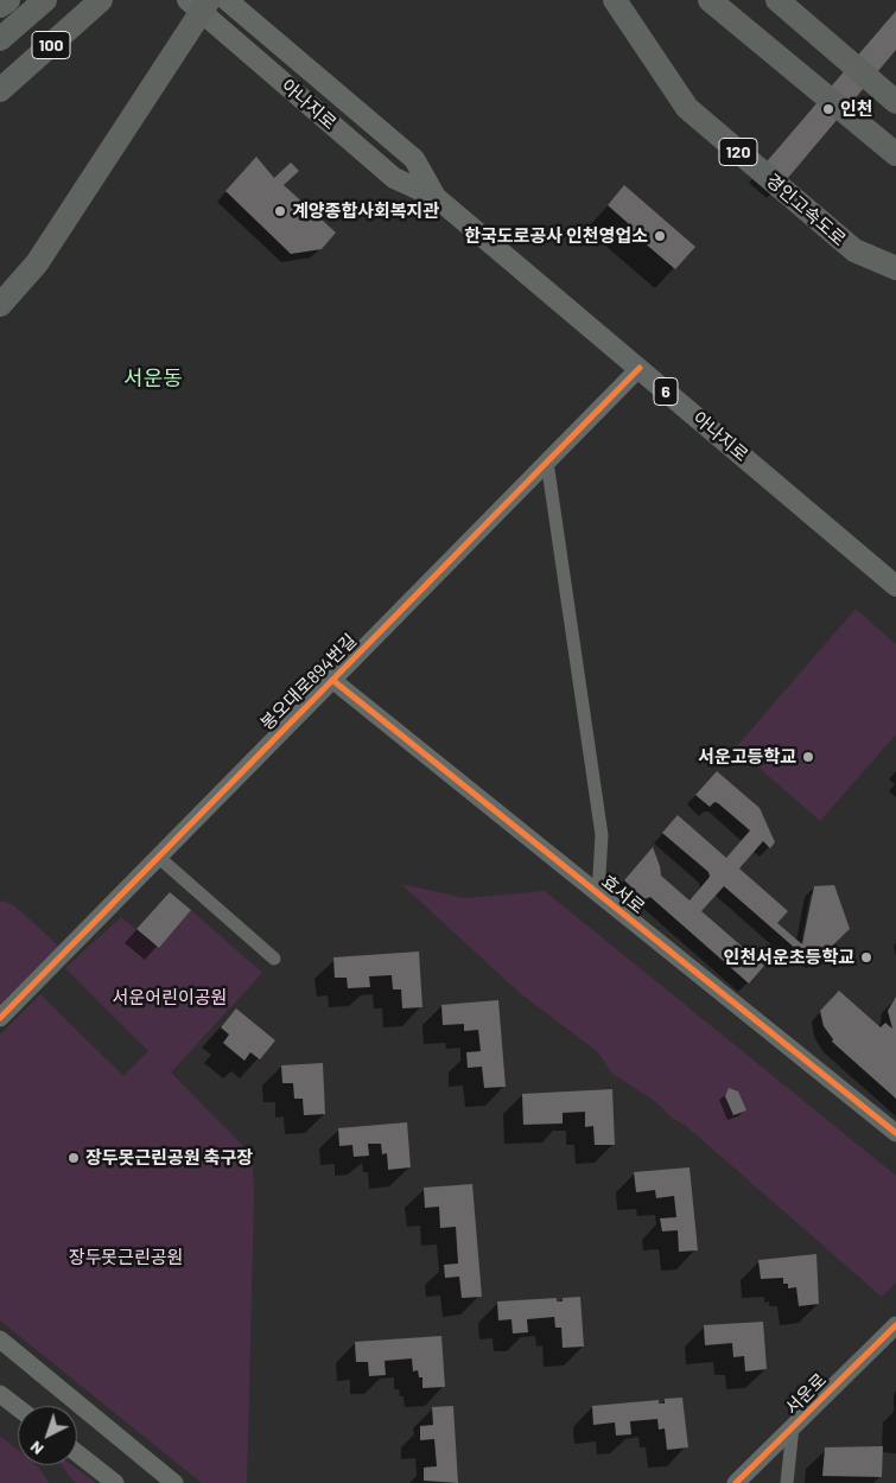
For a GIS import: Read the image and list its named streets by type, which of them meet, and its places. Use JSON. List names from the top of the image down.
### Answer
{
  "streets": {
    "highway": ["100", "120", "경인고속도로"],
    "main road": ["아나지로", "6"],
    "street": ["봉오대로894번길", "효서로", "서운로"]
  },
  "crossings": [
    ["아나지로", "봉오대로894번길"],
    ["봉오대로894번길", "효서로"]
  ],
  "districts": ["서운동"],
  "parks": ["서운어린이공원", "장두못근린공원"],
  "places": [
    "인천",
    "계양종합사회복지관",
    "한국도로공사 인천영업소",
    "서운고등학교",
    "인천서운초등학교",
    "장두못근린공원 축구장"
  ],
  "north": "bottom left"
}
